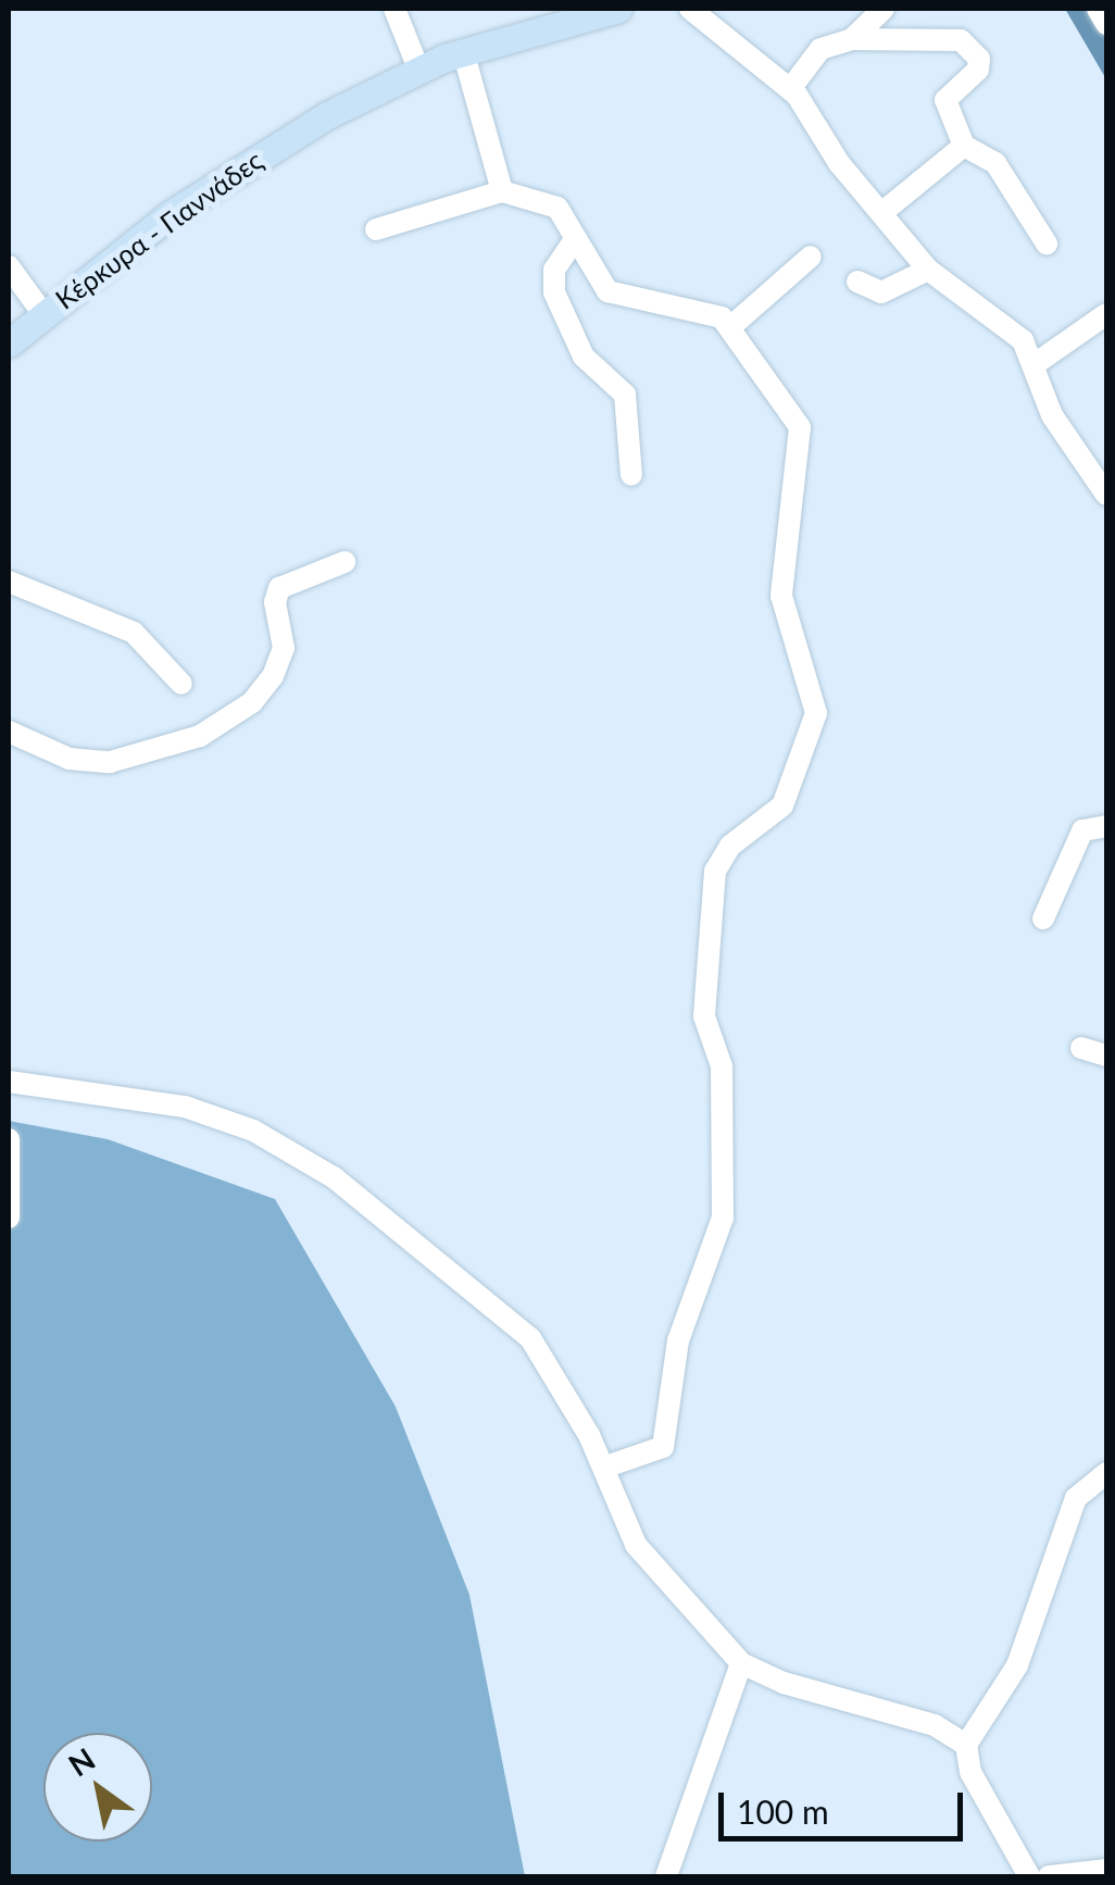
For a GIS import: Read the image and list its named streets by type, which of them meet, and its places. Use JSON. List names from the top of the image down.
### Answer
{
  "streets": {
    "main road": ["Κέρκυρα - Γιαννάδες"]
  },
  "scale_bar": "100 m",
  "north": "top left"
}
